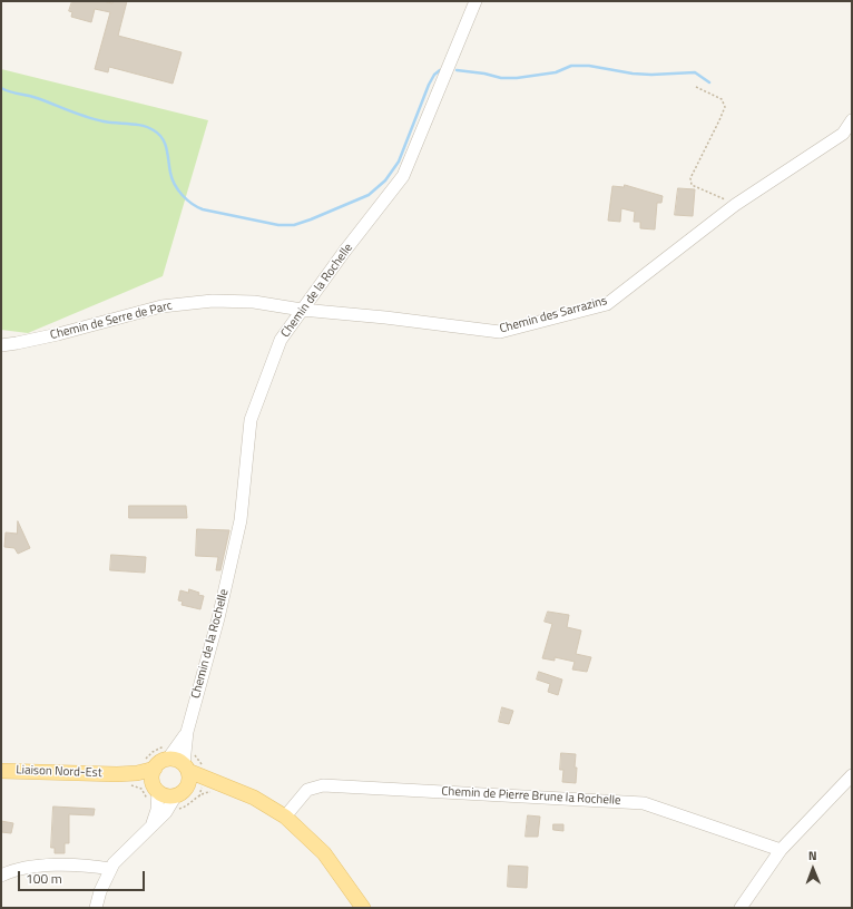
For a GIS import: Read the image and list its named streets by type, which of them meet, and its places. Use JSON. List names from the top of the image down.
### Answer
{
  "streets": {
    "main road": ["Liaison Nord-Est"],
    "street": [
      "Chemin de la Rochelle",
      "Chemin des Sarrazins",
      "Chemin de Serre de Parc",
      "Chemin de Pierre Brune la Rochelle"
    ]
  },
  "crossings": [
    ["Chemin de la Rochelle", "Chemin des Sarrazins"],
    ["Chemin de la Rochelle", "Chemin de Serre de Parc"],
    ["Chemin de la Rochelle", "Liaison Nord-Est"],
    ["Chemin des Sarrazins", "Chemin de Serre de Parc"]
  ],
  "scale_bar": "100 m",
  "north": "top"
}
